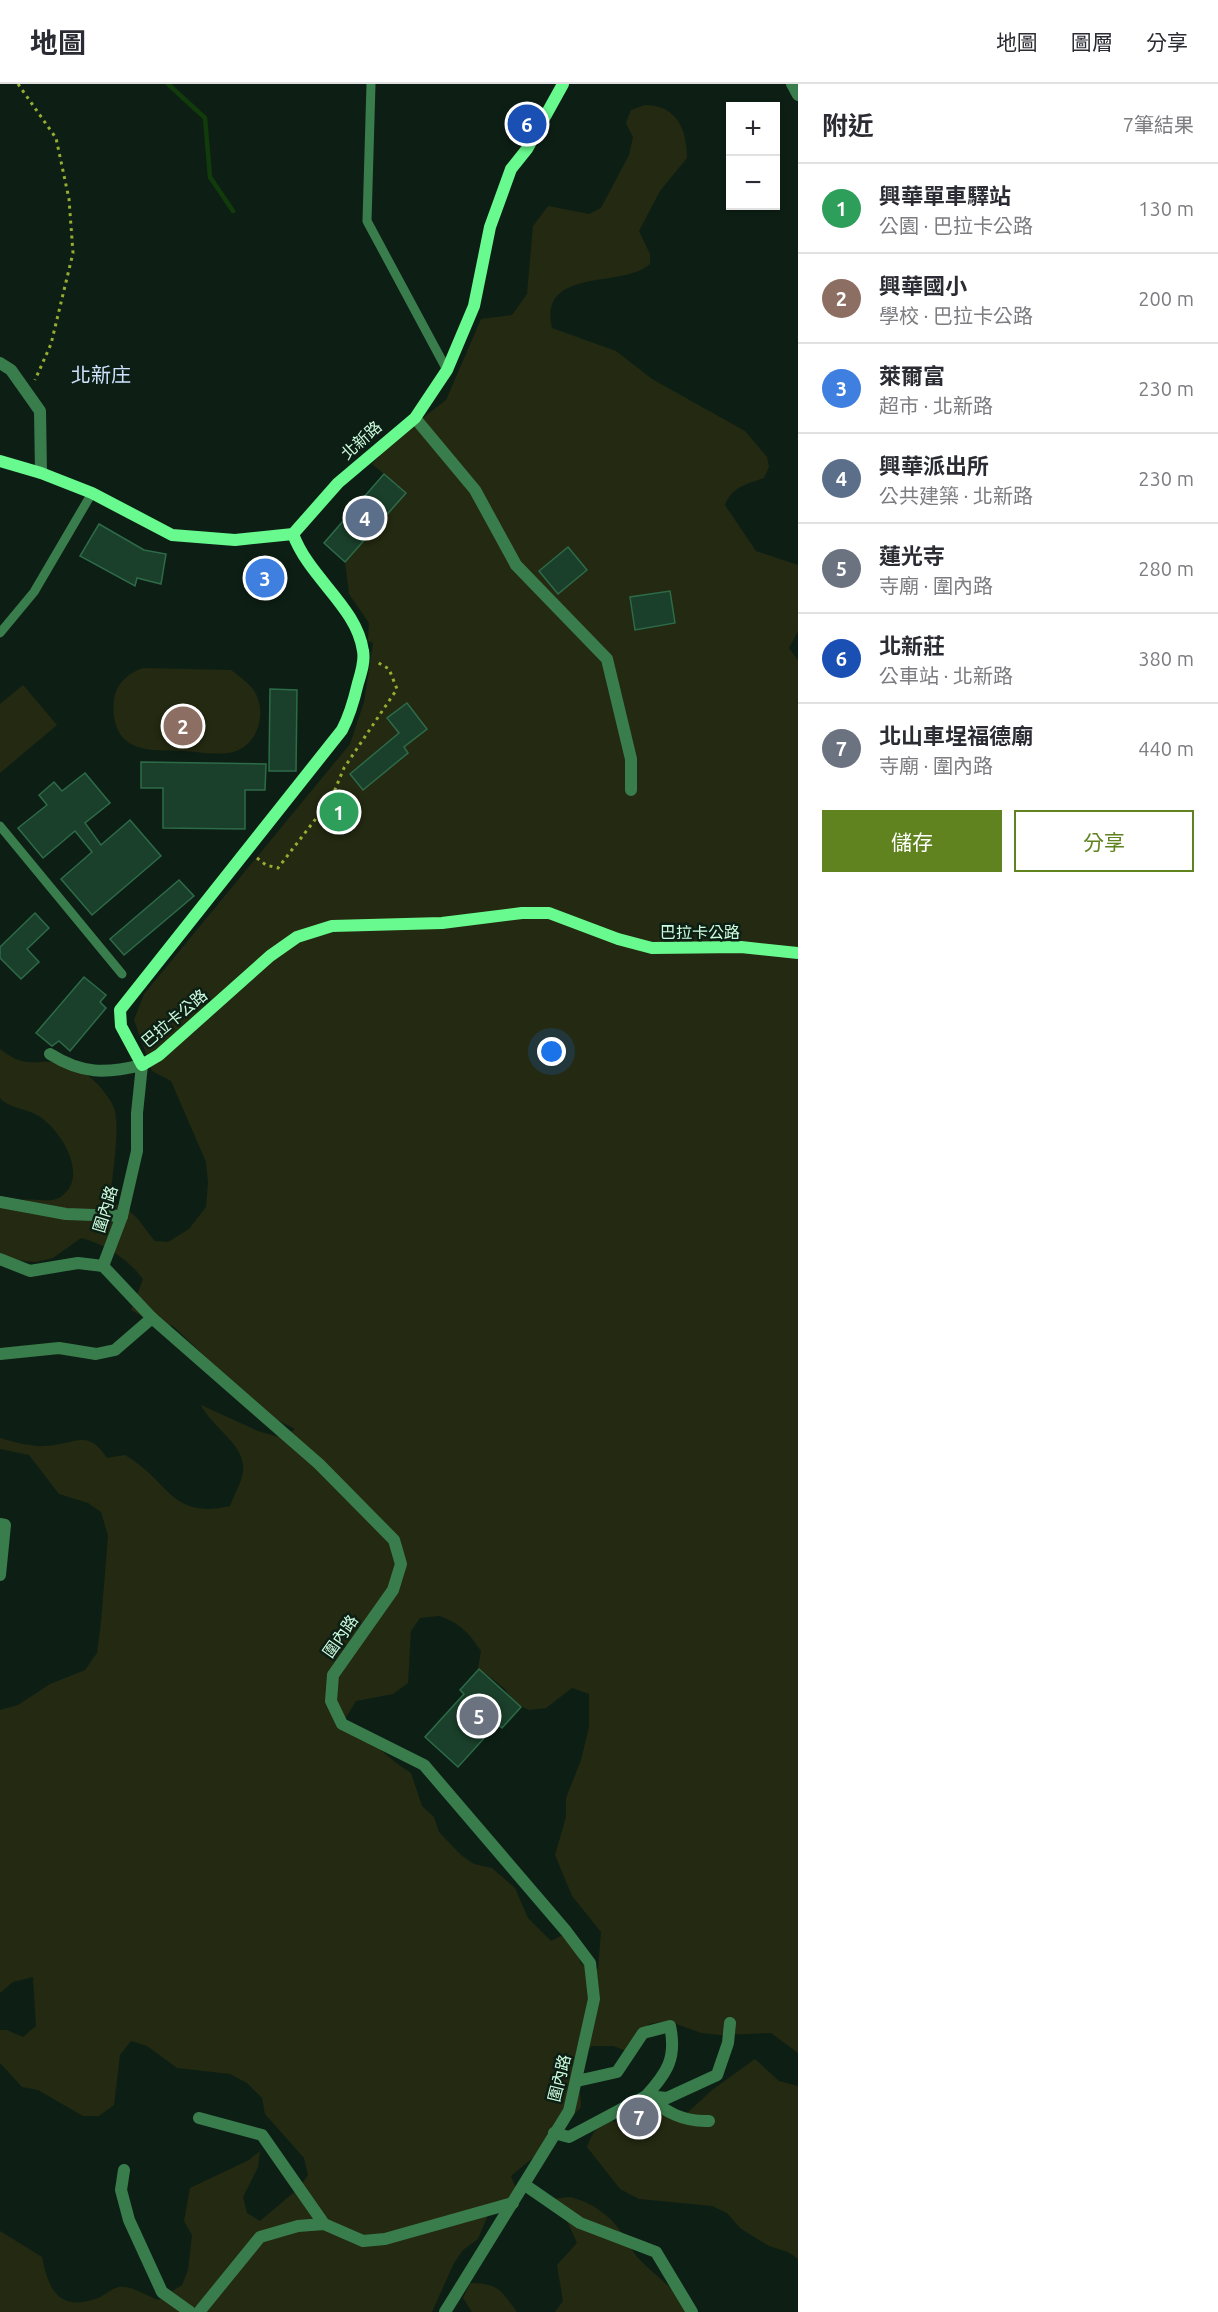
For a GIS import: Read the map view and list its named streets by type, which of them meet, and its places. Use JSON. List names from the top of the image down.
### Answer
{
  "streets": {
    "main road": ["北新路", "巴拉卡公路"],
    "street": ["圍內路"]
  },
  "crossings": [
    ["巴拉卡公路", "圍內路"]
  ],
  "districts": ["北新庄"],
  "page": {
    "header": "地圖",
    "nav": ["地圖", "圖層", "分享"],
    "heading": ["附近", "7筆結果"],
    "map_buttons": ["+", "−"],
    "pins": [
      "6",
      "4",
      "3",
      "2",
      "1",
      "5",
      "7"
    ],
    "list": [
      {
        "mark": "1",
        "name": "興華單車驛站",
        "note": "公園 · 巴拉卡公路",
        "value": "130 m"
      },
      {
        "mark": "2",
        "name": "興華國小",
        "note": "學校 · 巴拉卡公路",
        "value": "200 m"
      },
      {
        "mark": "3",
        "name": "萊爾富",
        "note": "超市 · 北新路",
        "value": "230 m"
      },
      {
        "mark": "4",
        "name": "興華派出所",
        "note": "公共建築 · 北新路",
        "value": "230 m"
      },
      {
        "mark": "5",
        "name": "蓮光寺",
        "note": "寺廟 · 圍內路",
        "value": "280 m"
      },
      {
        "mark": "6",
        "name": "北新莊",
        "note": "公車站 · 北新路",
        "value": "380 m"
      },
      {
        "mark": "7",
        "name": "北山車埕福德廟",
        "note": "寺廟 · 圍內路",
        "value": "440 m"
      }
    ],
    "buttons": ["儲存", "分享"]
  }
}
